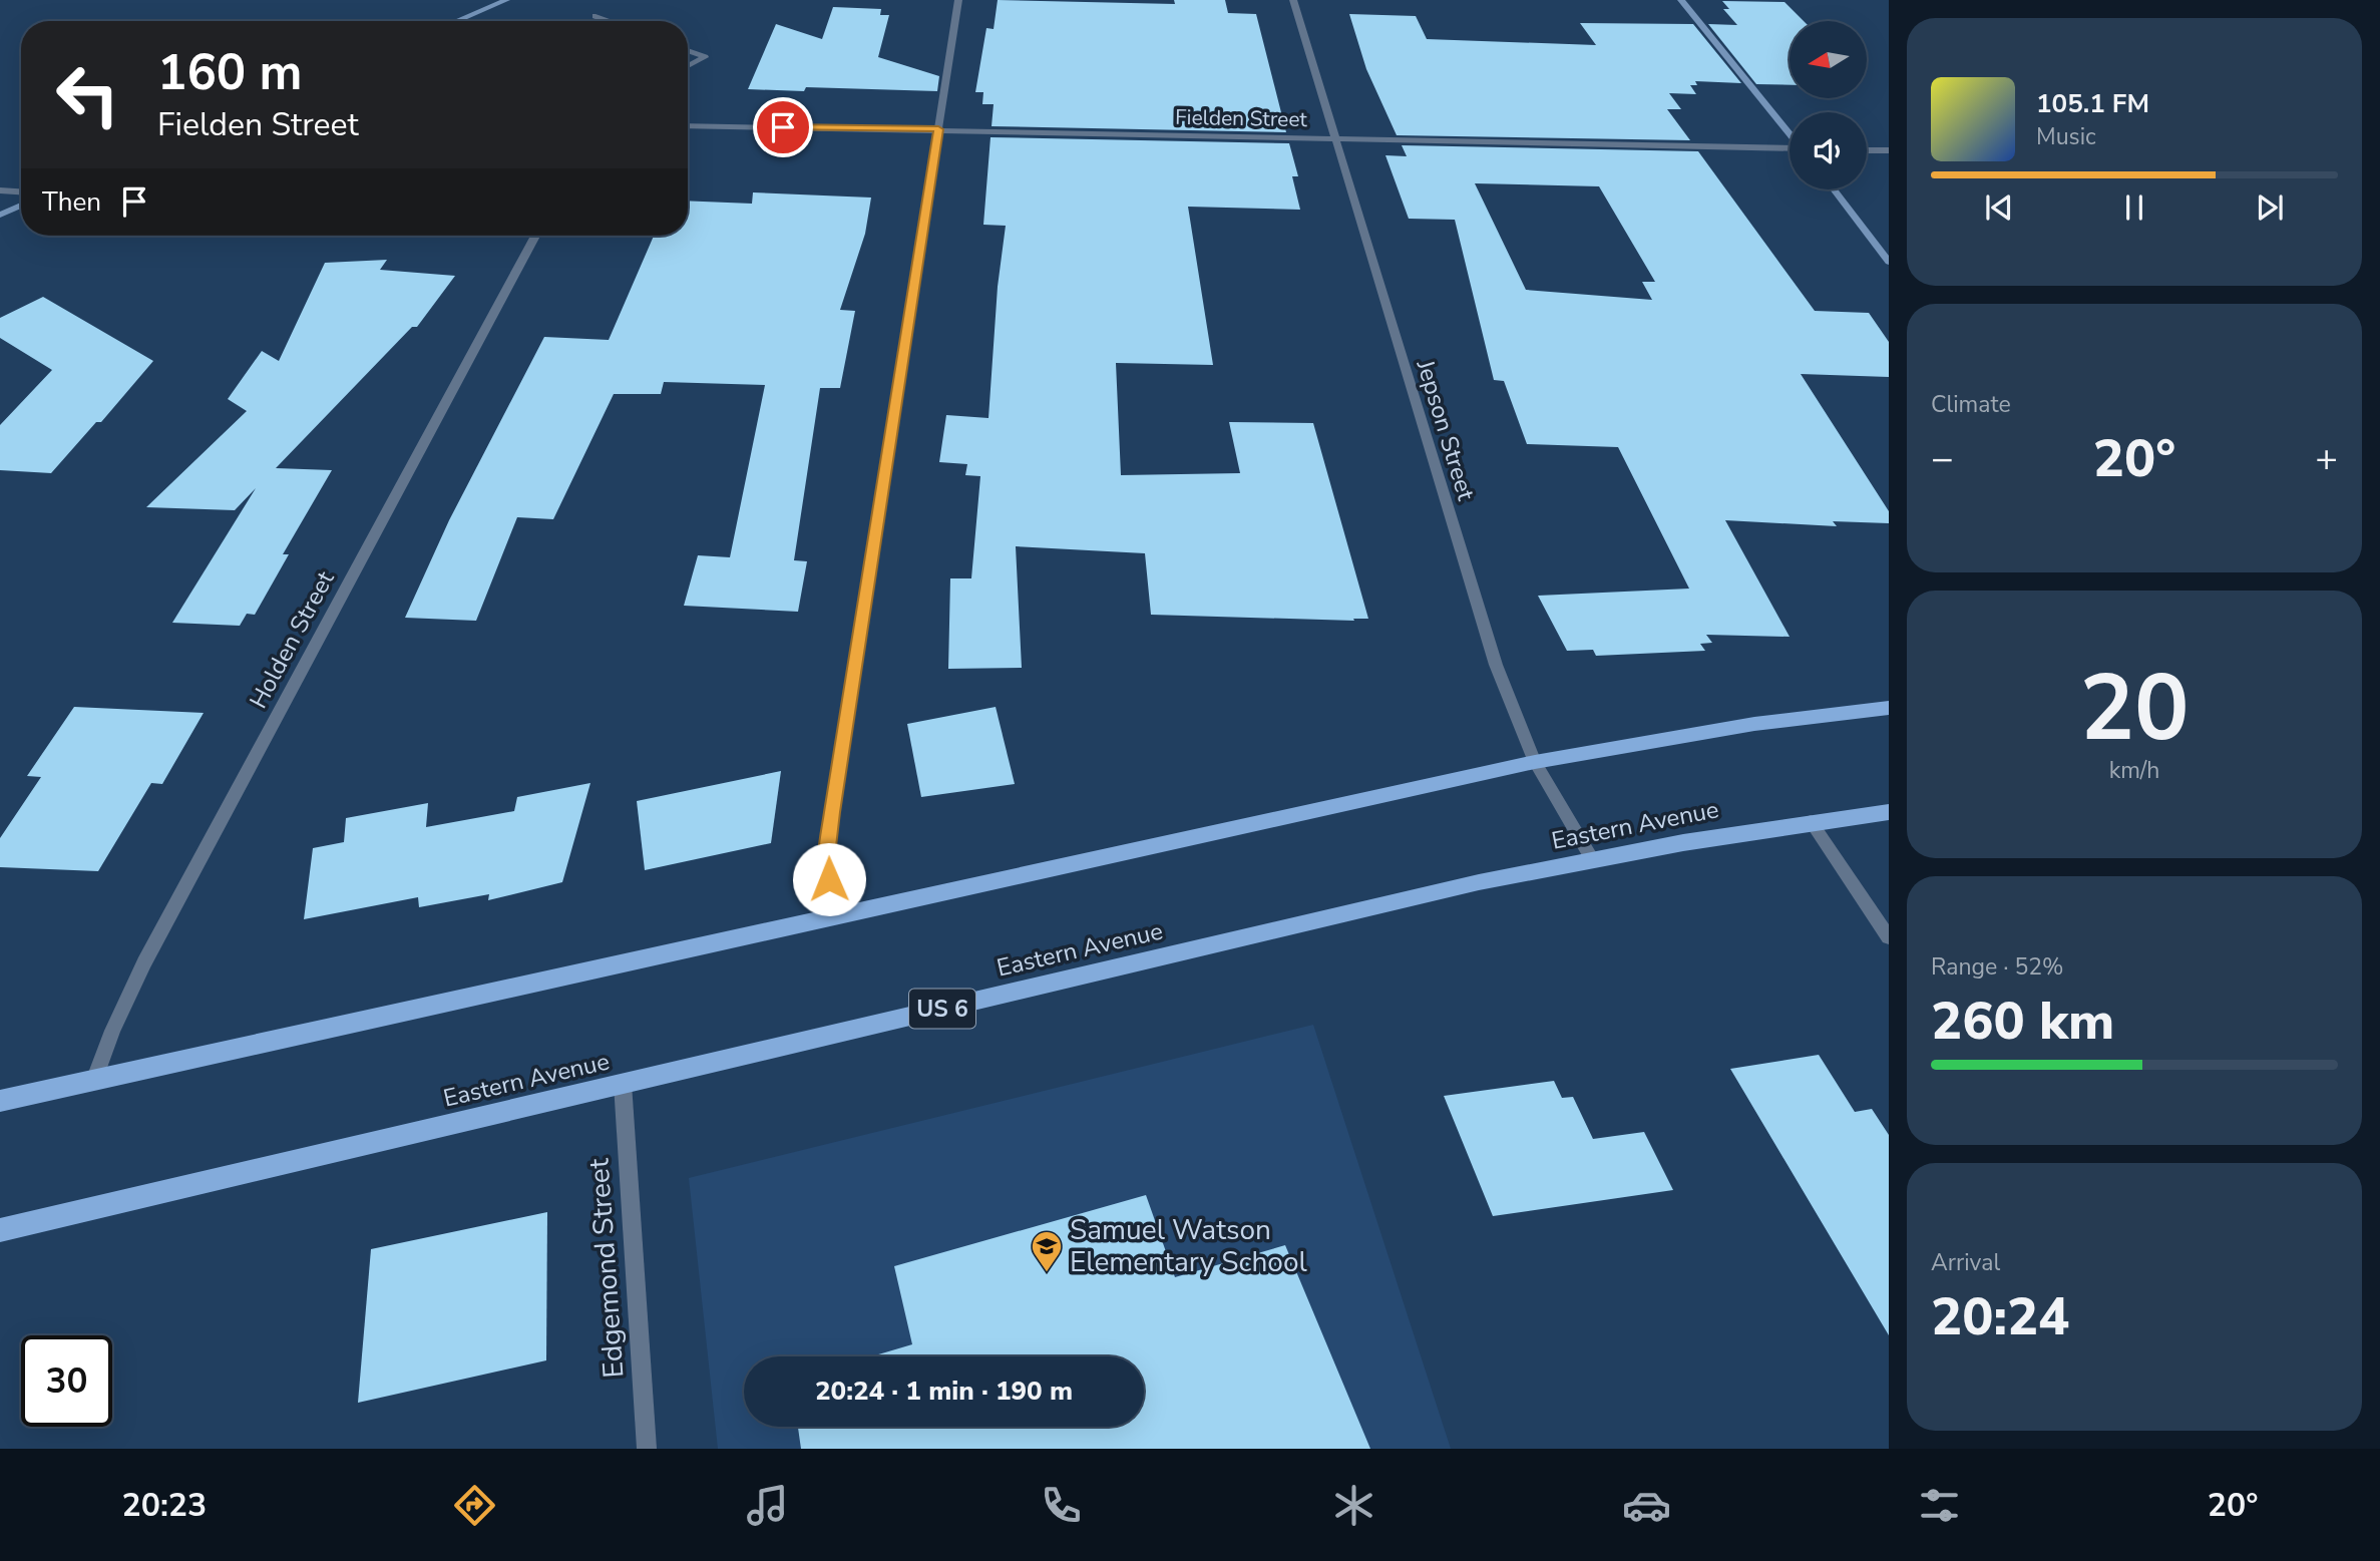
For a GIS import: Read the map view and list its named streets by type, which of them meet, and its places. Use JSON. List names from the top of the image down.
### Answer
{
  "streets": {
    "main road": ["Eastern Avenue", "US 6"],
    "street": [
      "Fielden Street",
      "Jepson Street",
      "Holden Street",
      "Edgemond Street"
    ]
  },
  "crossings": [
    ["Fielden Street", "Jepson Street"],
    ["Jepson Street", "Eastern Avenue"],
    ["Eastern Avenue", "Edgemond Street"]
  ],
  "places": {
    "school or university": ["Samuel Watson Elementary School"]
  },
  "north": "left",
  "page": {
    "turn": ["160 m", "Fielden Street"],
    "song": ["105.1 FM", "Music"],
    "then": "Then",
    "tile": [
      "Climate",
      ["20", "km/h"],
      ["Range · 52%", "260 km"],
      ["Arrival", "20:24"]
    ],
    "heat": ["−", "20°", "+"],
    "limit": "30",
    "trip": "20:24 · 1 min · 190 m",
    "tabs": ["20:23", "20°"]
  }
}
